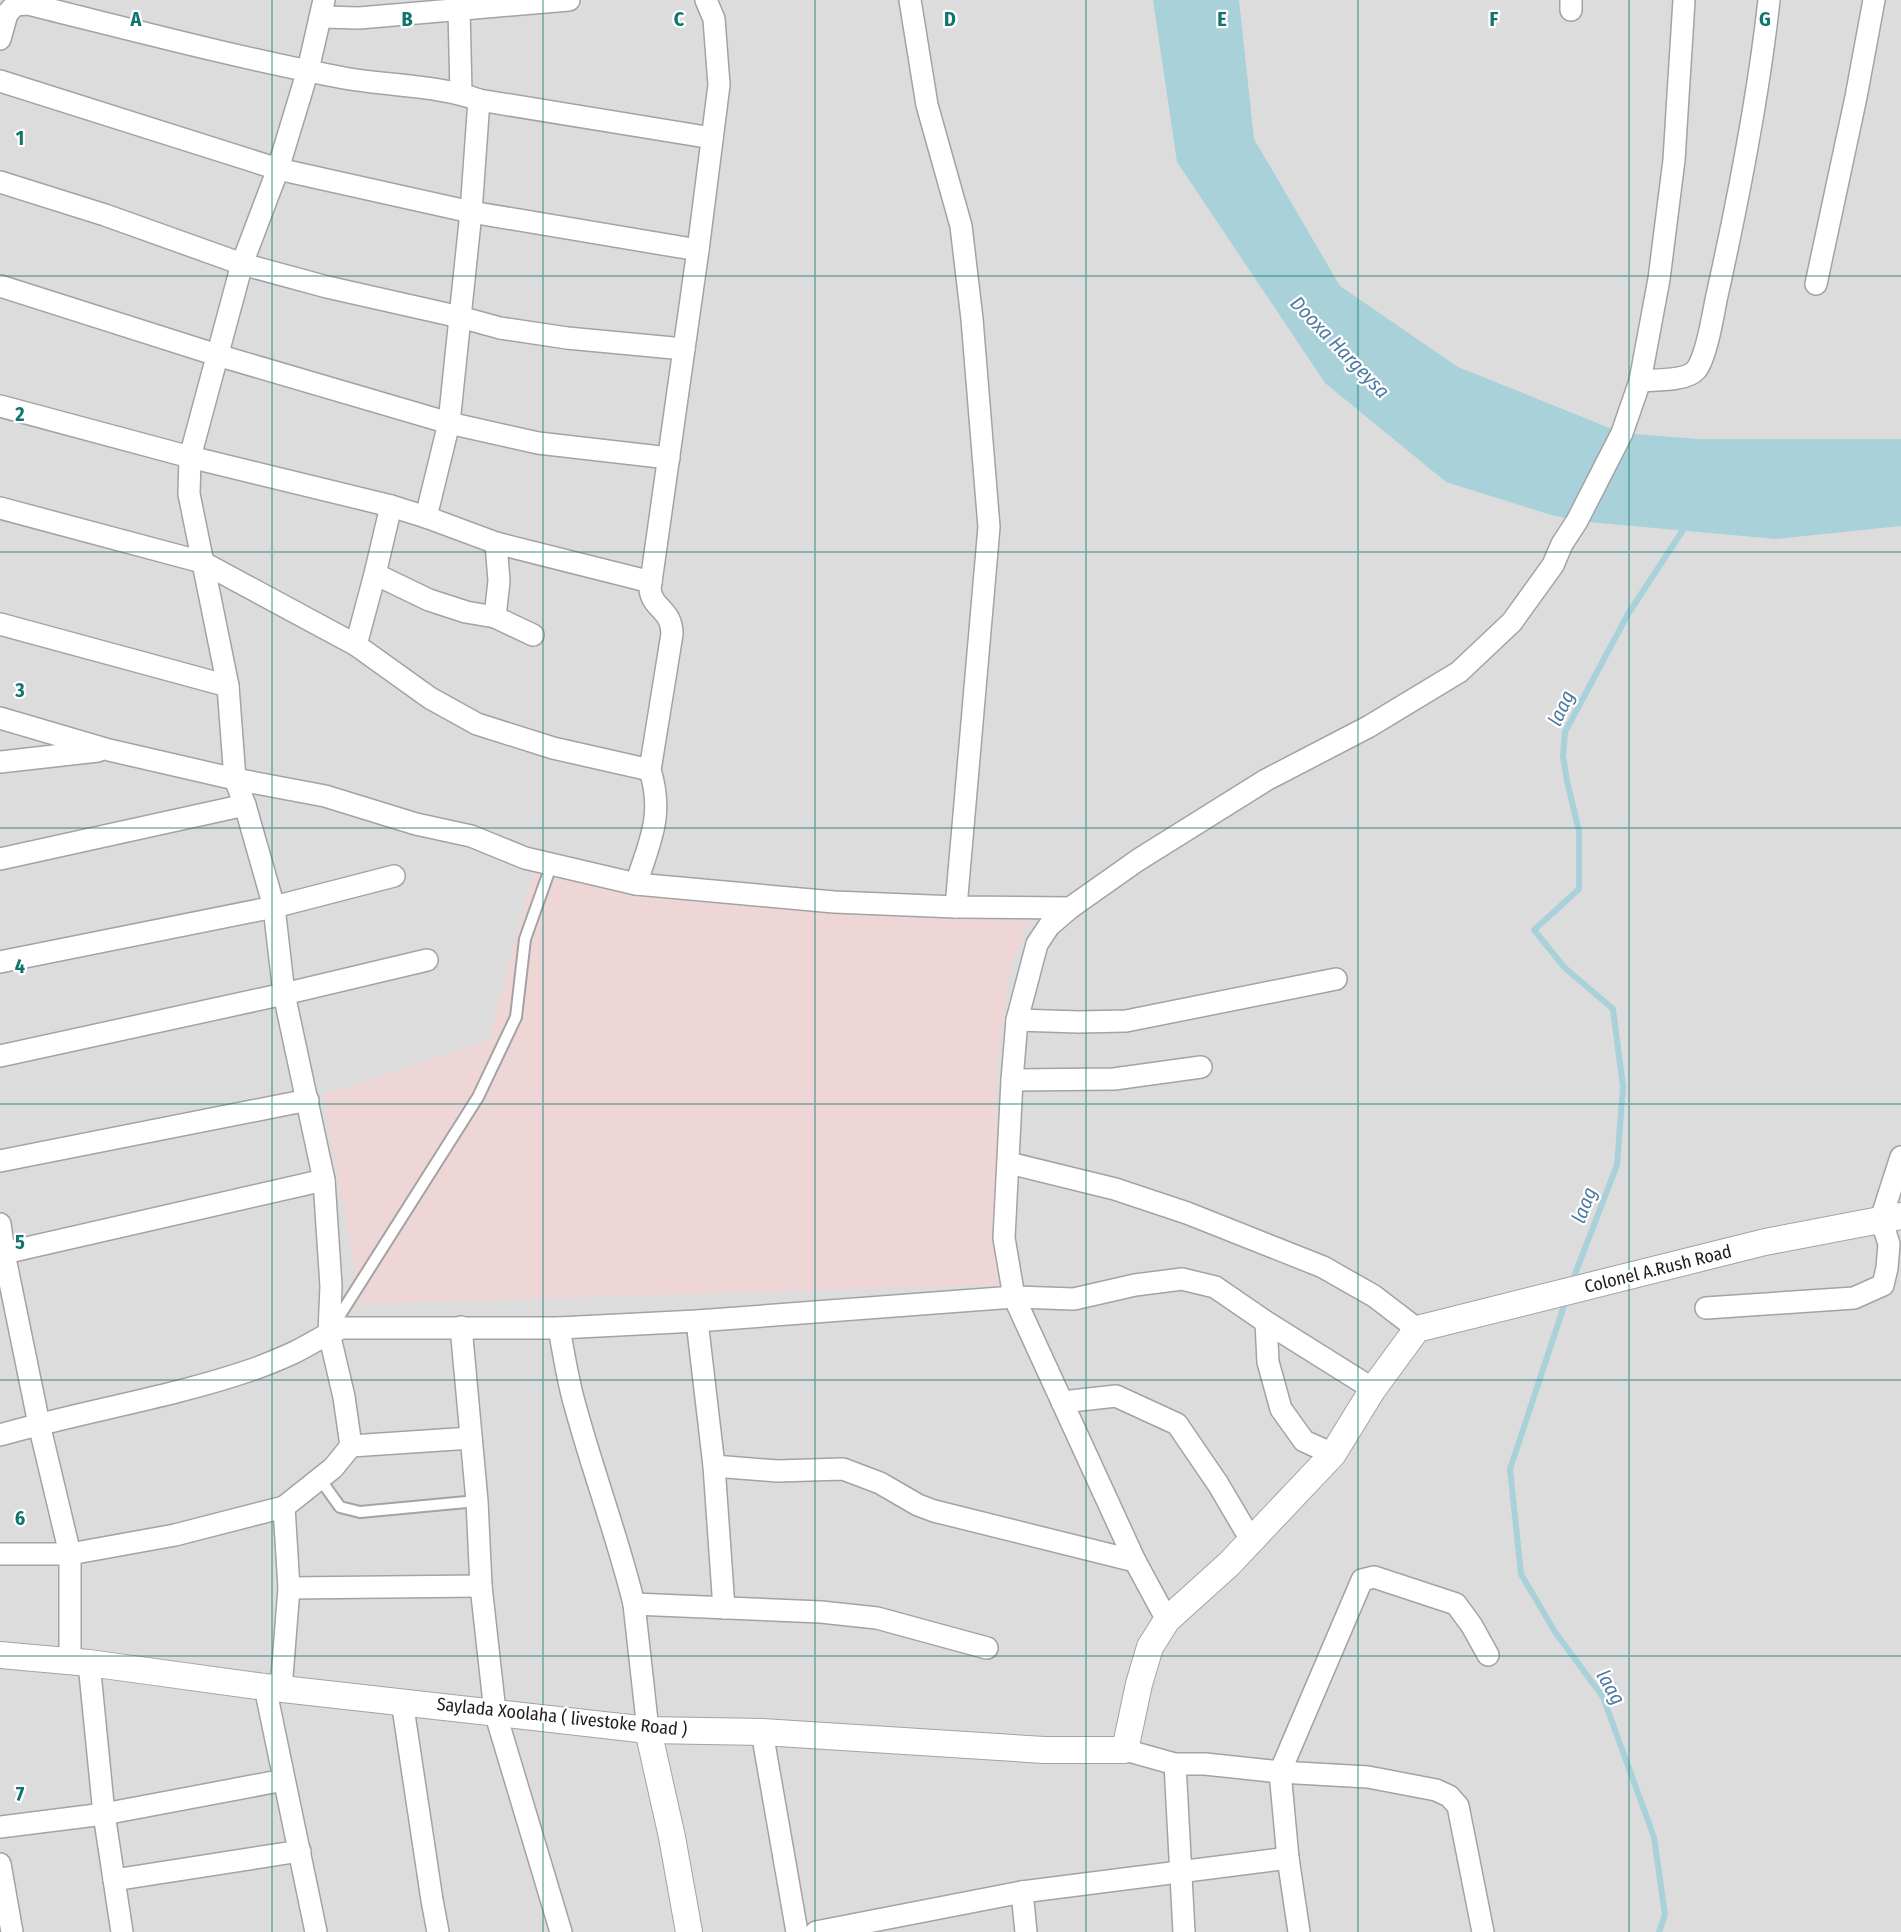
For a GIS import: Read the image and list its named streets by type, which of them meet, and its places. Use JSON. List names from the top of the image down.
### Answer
{
  "streets": {
    "street": ["Colonel A.Rush Road", "Saylada Xoolaha ( livestoke Road )"]
  },
  "water": ["Dooxa Hargeysa", "laag"],
  "grid": {
    "columns": [
      "A",
      "B",
      "C",
      "D",
      "E",
      "F",
      "G"
    ],
    "rows": [
      "1",
      "2",
      "3",
      "4",
      "5",
      "6",
      "7"
    ]
  }
}
